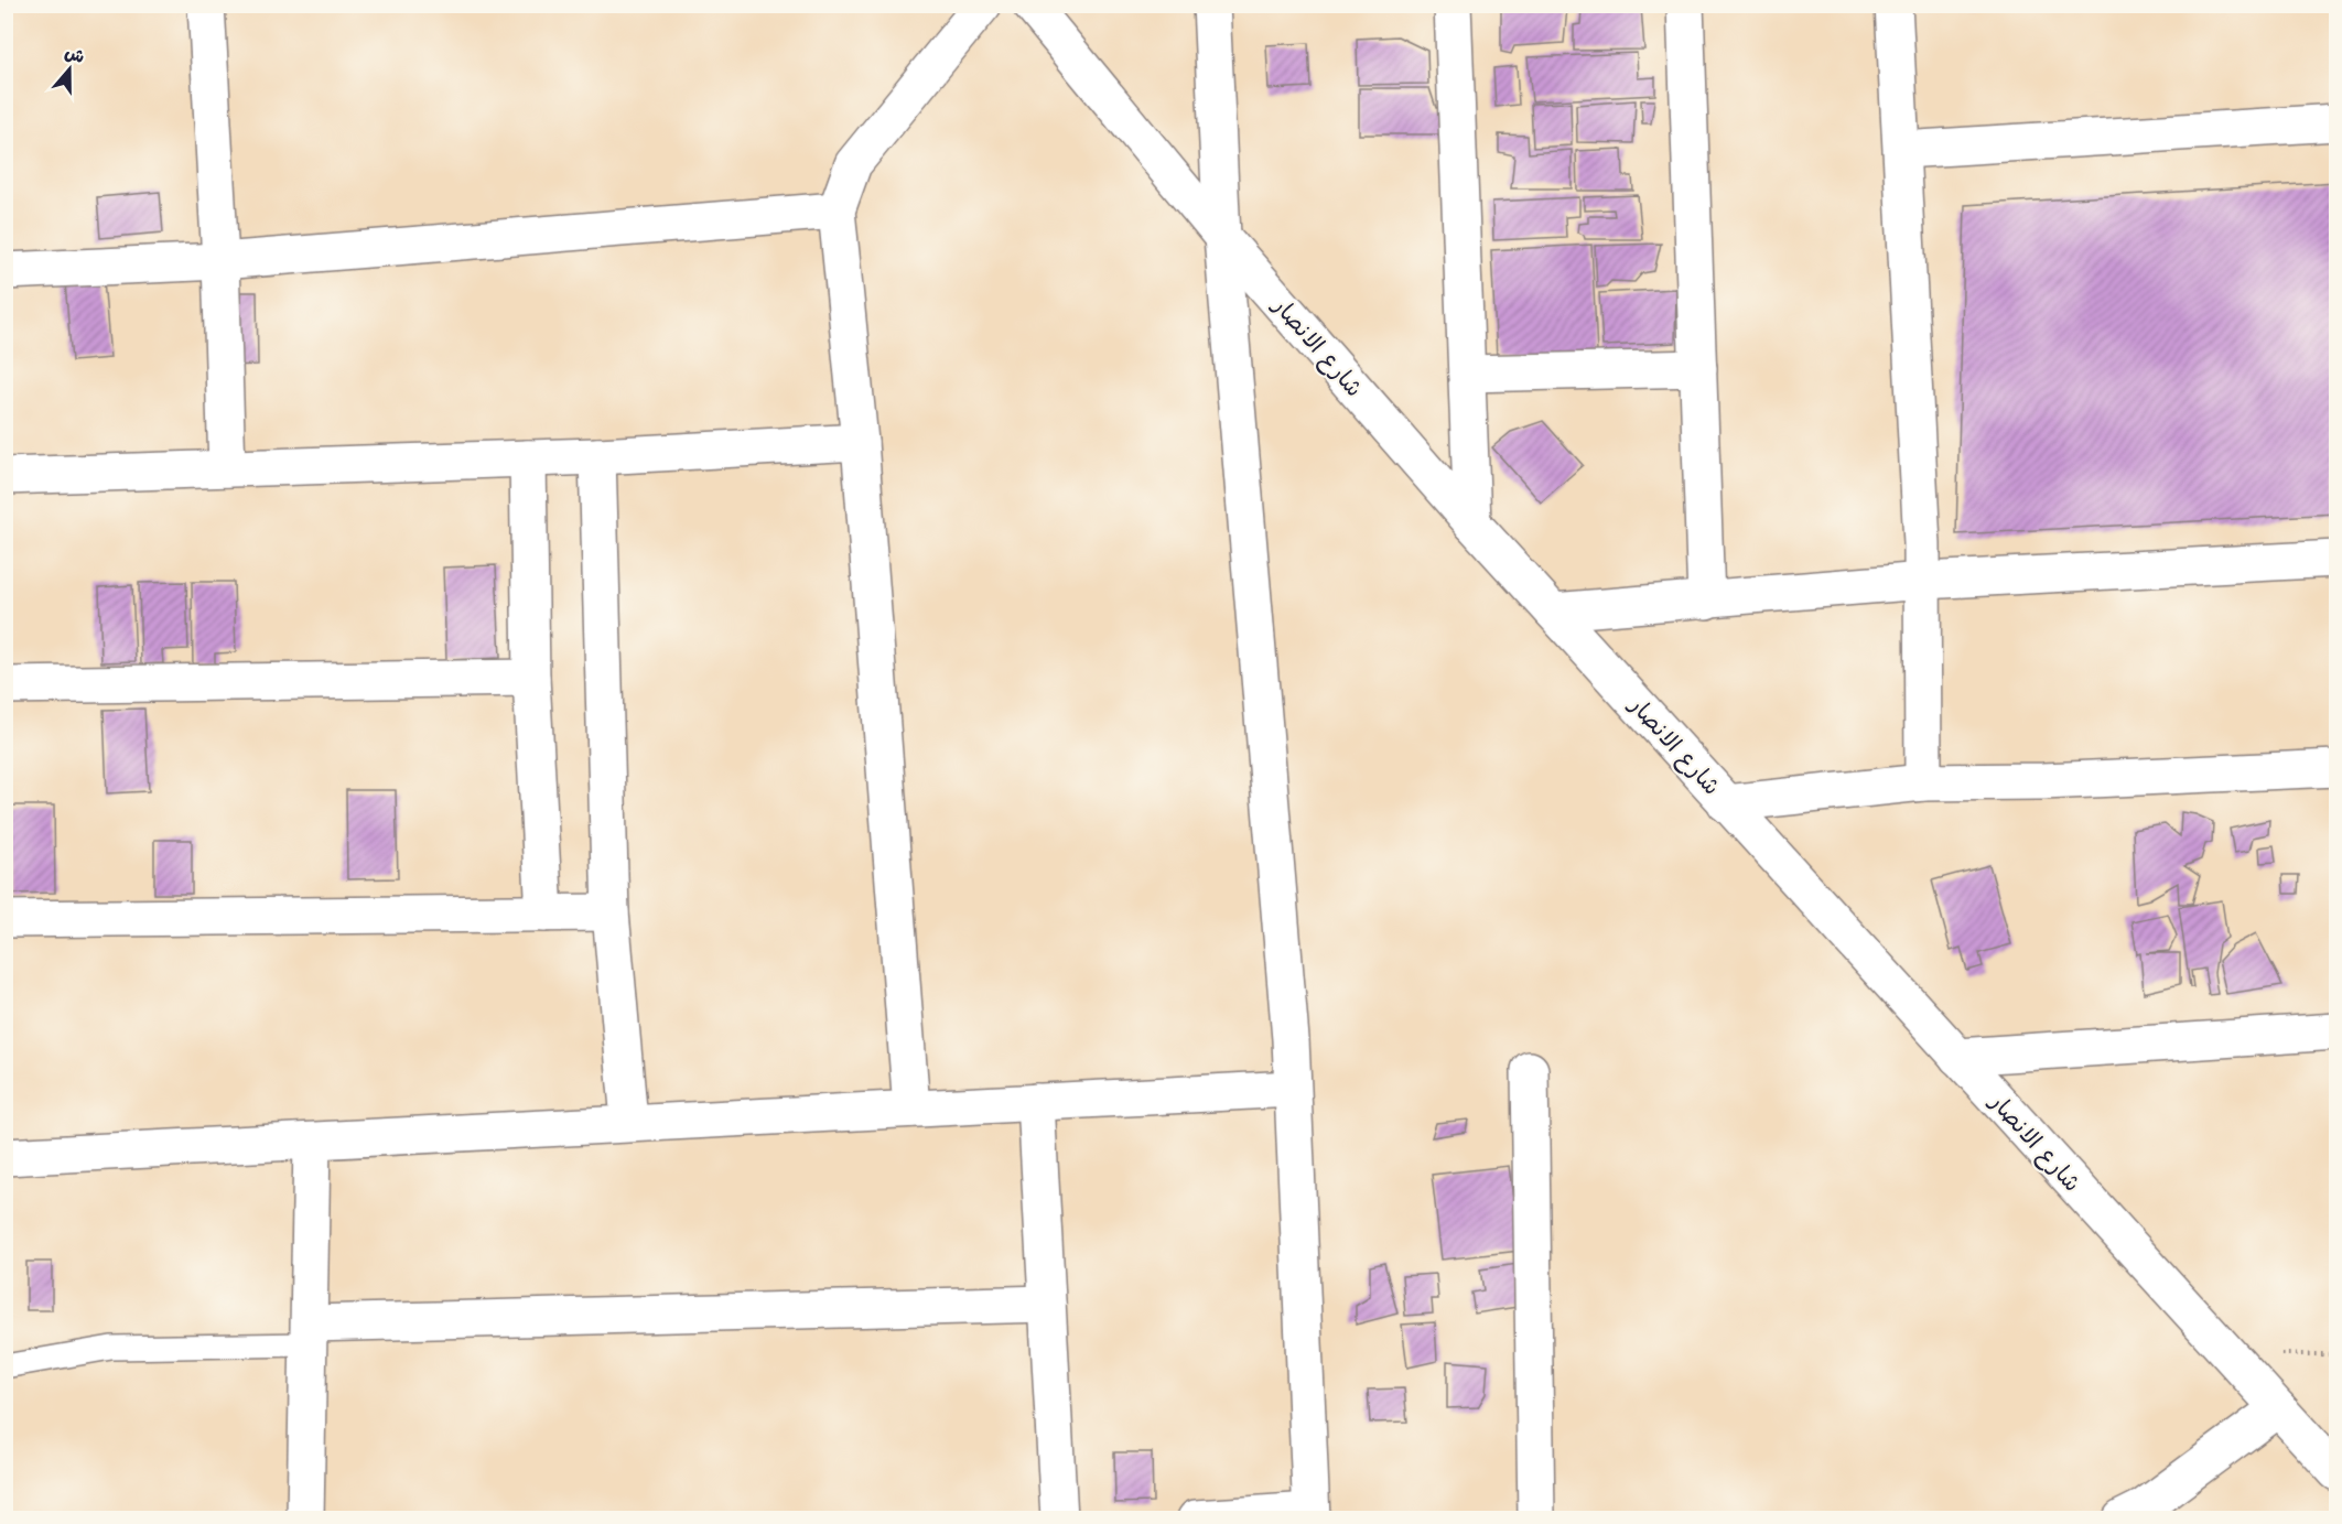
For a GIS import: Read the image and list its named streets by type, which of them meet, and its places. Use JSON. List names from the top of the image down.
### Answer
{
  "streets": {
    "street": ["شارع الانصار"]
  },
  "north": "top"
}
